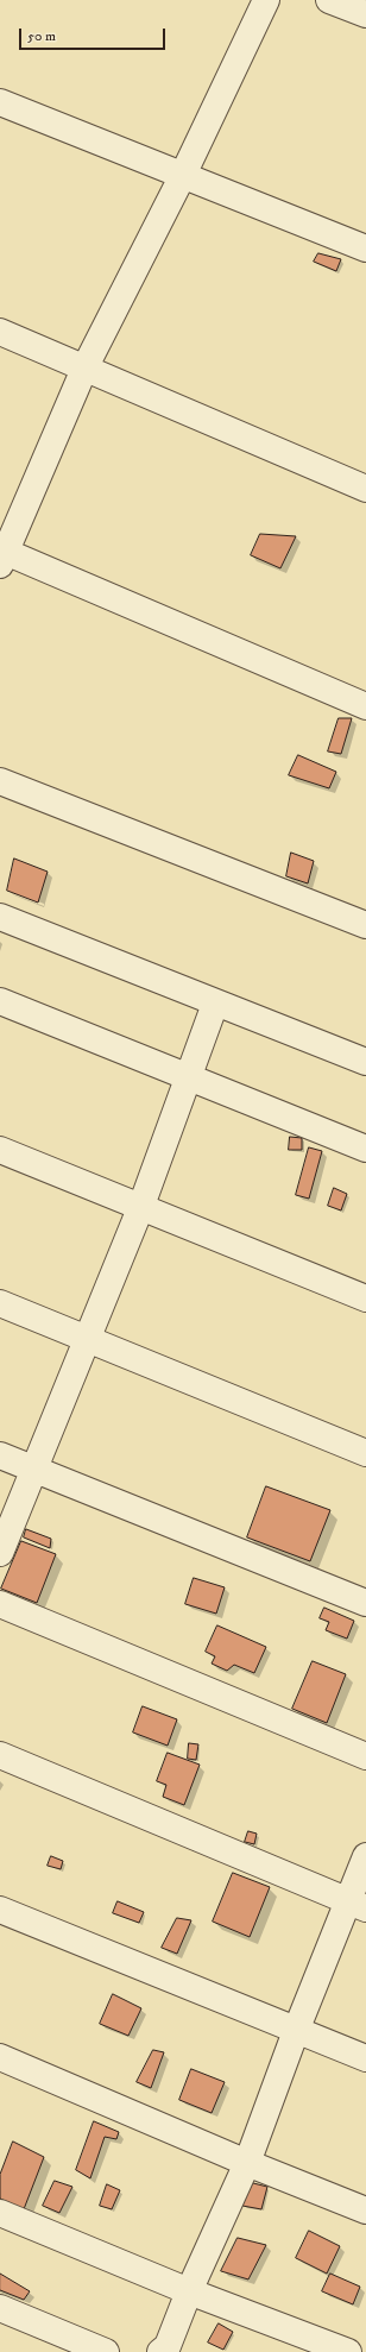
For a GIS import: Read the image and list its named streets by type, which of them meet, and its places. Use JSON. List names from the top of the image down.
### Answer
{
  "scale_bar": "50 m"
}
